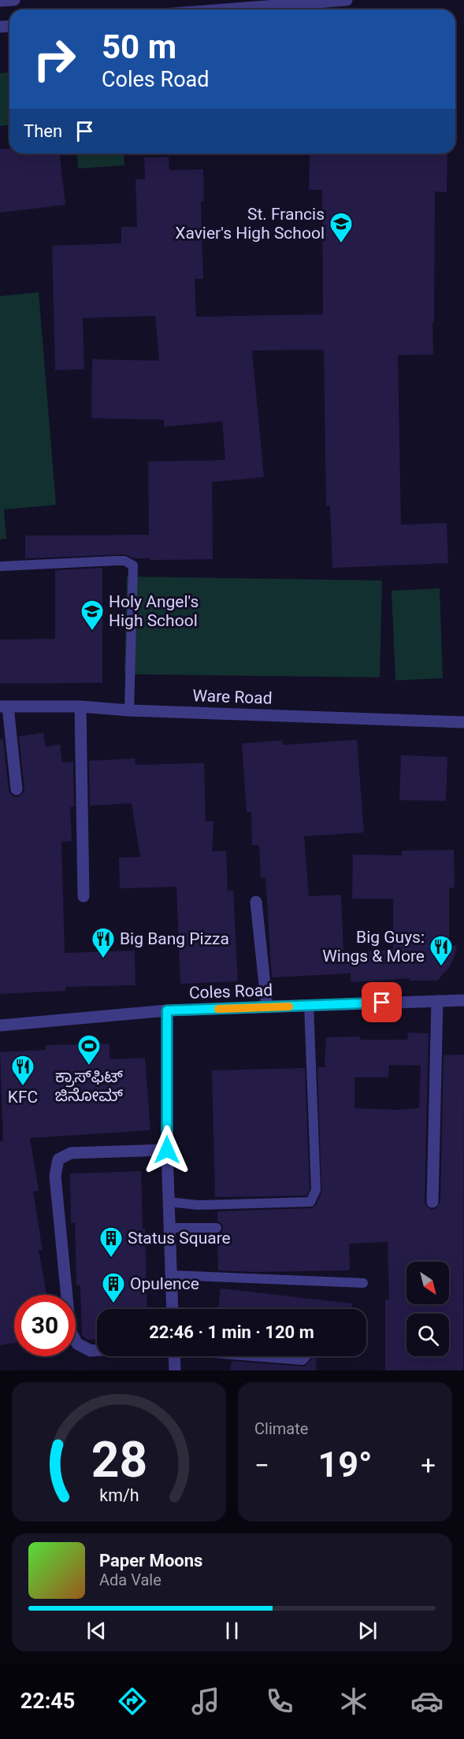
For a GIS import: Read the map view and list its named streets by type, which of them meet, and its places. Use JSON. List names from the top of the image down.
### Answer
{
  "streets": {
    "street": ["Ware Road", "Coles Road"]
  },
  "places": {
    "school or university": ["St. Francis Xavier's High School", "Holy Angel's High School"],
    "restaurant": ["Big Bang Pizza", "Big Guys: Wings & More", "KFC"],
    "sports": ["ಕ್ರಾಸ್‌ಫಿಟ್ ಜಿನೋಮ್"],
    "building": ["Status Square", "Opulence"]
  },
  "north": "bottom right",
  "page": {
    "turn": ["50 m", "Coles Road"],
    "then": "Then",
    "limit": "30",
    "trip": "22:46 · 1 min · 120 m",
    "tile": "Climate",
    "heat": ["−", "19°", "+"],
    "song": ["Paper Moons", "Ada Vale"],
    "tabs": "22:45",
    "gauge": ["28", "km/h"]
  }
}
